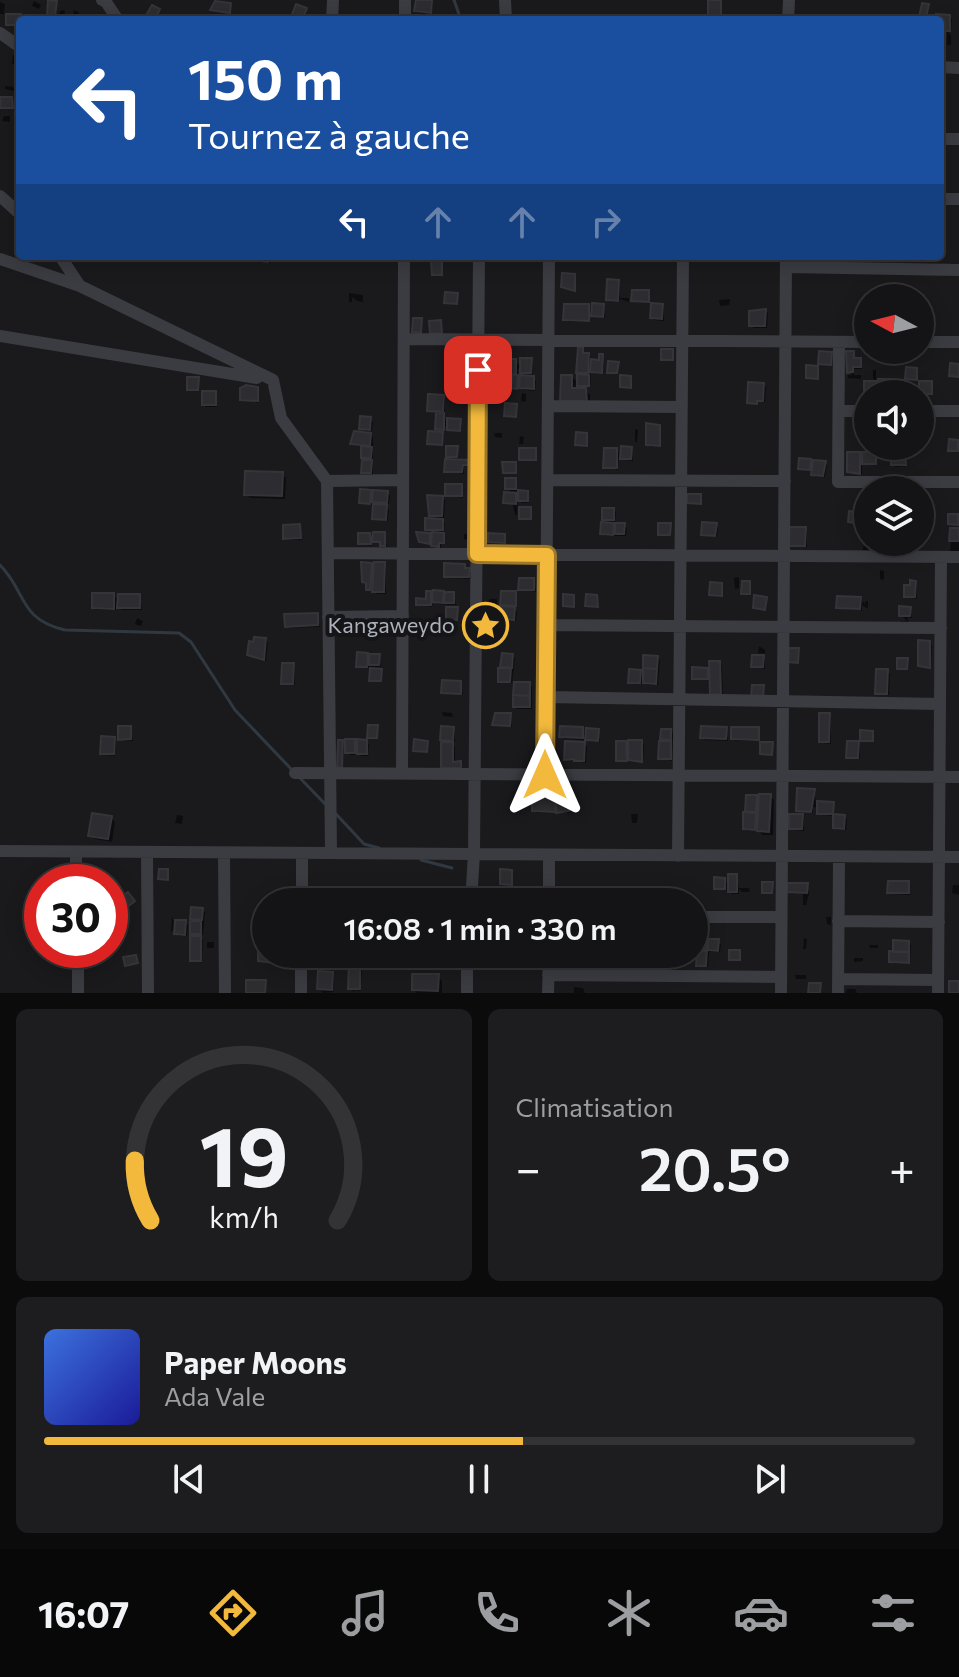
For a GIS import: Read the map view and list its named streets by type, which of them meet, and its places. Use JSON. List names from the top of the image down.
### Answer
{
  "places": {
    "place": ["Kangaweydo"]
  },
  "north": "left",
  "page": {
    "turn": ["150 m", "Tournez à gauche"],
    "limit": "30",
    "trip": "16:08 · 1 min · 330 m",
    "tile": "Climatisation",
    "heat": ["−", "20.5°", "+"],
    "song": ["Paper Moons", "Ada Vale"],
    "tabs": "16:07",
    "gauge": ["19", "km/h"]
  }
}
